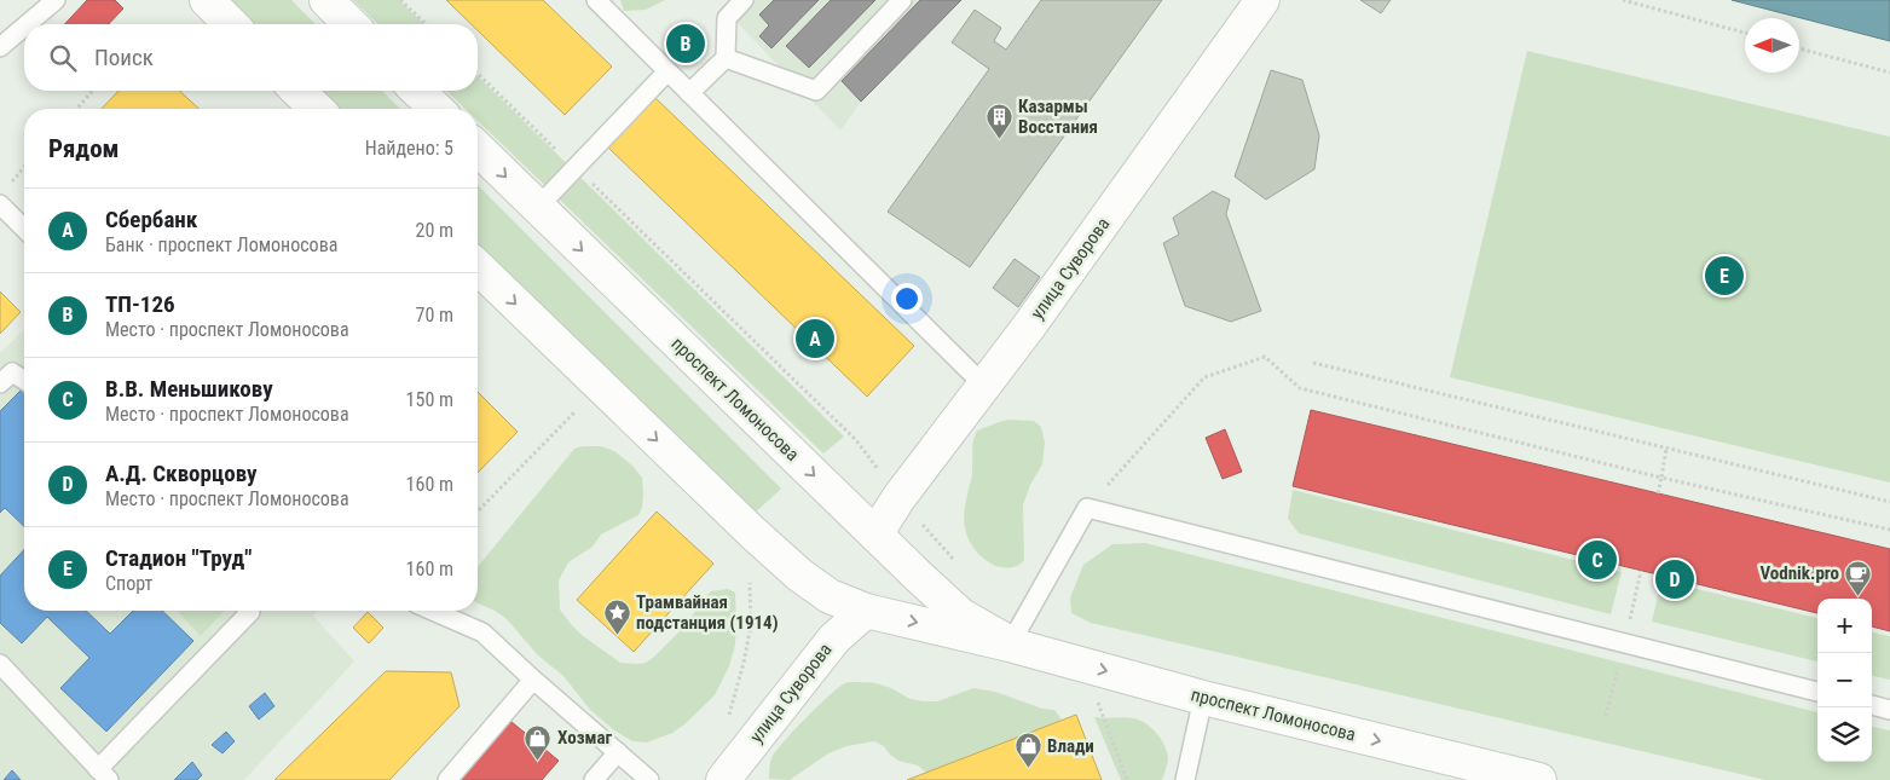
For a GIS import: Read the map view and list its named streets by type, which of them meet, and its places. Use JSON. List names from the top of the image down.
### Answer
{
  "streets": {
    "main road": ["улица Суворова", "проспект Ломоносова"]
  },
  "crossings": [
    ["улица Суворова", "проспект Ломоносова"]
  ],
  "one_way": ["проспект Ломоносова"],
  "places": {
    "building": ["Казармы Восстания"],
    "cafe": ["Vodnik.pro"],
    "place": ["Трамвайная подстанция (1914)"],
    "shop": ["Хозмаг", "Влади"]
  },
  "north": "left",
  "page": {
    "pins": [
      "B",
      "E",
      "A",
      "C",
      "D"
    ],
    "search": "Поиск",
    "heading": ["Рядом", "Найдено: 5"],
    "list": [
      {
        "mark": "A",
        "name": "Сбербанк",
        "note": "Банк · проспект Ломоносова",
        "value": "20 m"
      },
      {
        "mark": "B",
        "name": "ТП-126",
        "note": "Место · проспект Ломоносова",
        "value": "70 m"
      },
      {
        "mark": "C",
        "name": "В.В. Меньшикову",
        "note": "Место · проспект Ломоносова",
        "value": "150 m"
      },
      {
        "mark": "D",
        "name": "А.Д. Скворцову",
        "note": "Место · проспект Ломоносова",
        "value": "160 m"
      },
      {
        "mark": "E",
        "name": "Стадион \"Труд\"",
        "note": "Спорт",
        "value": "160 m"
      }
    ],
    "map_buttons": ["+", "−"]
  }
}
